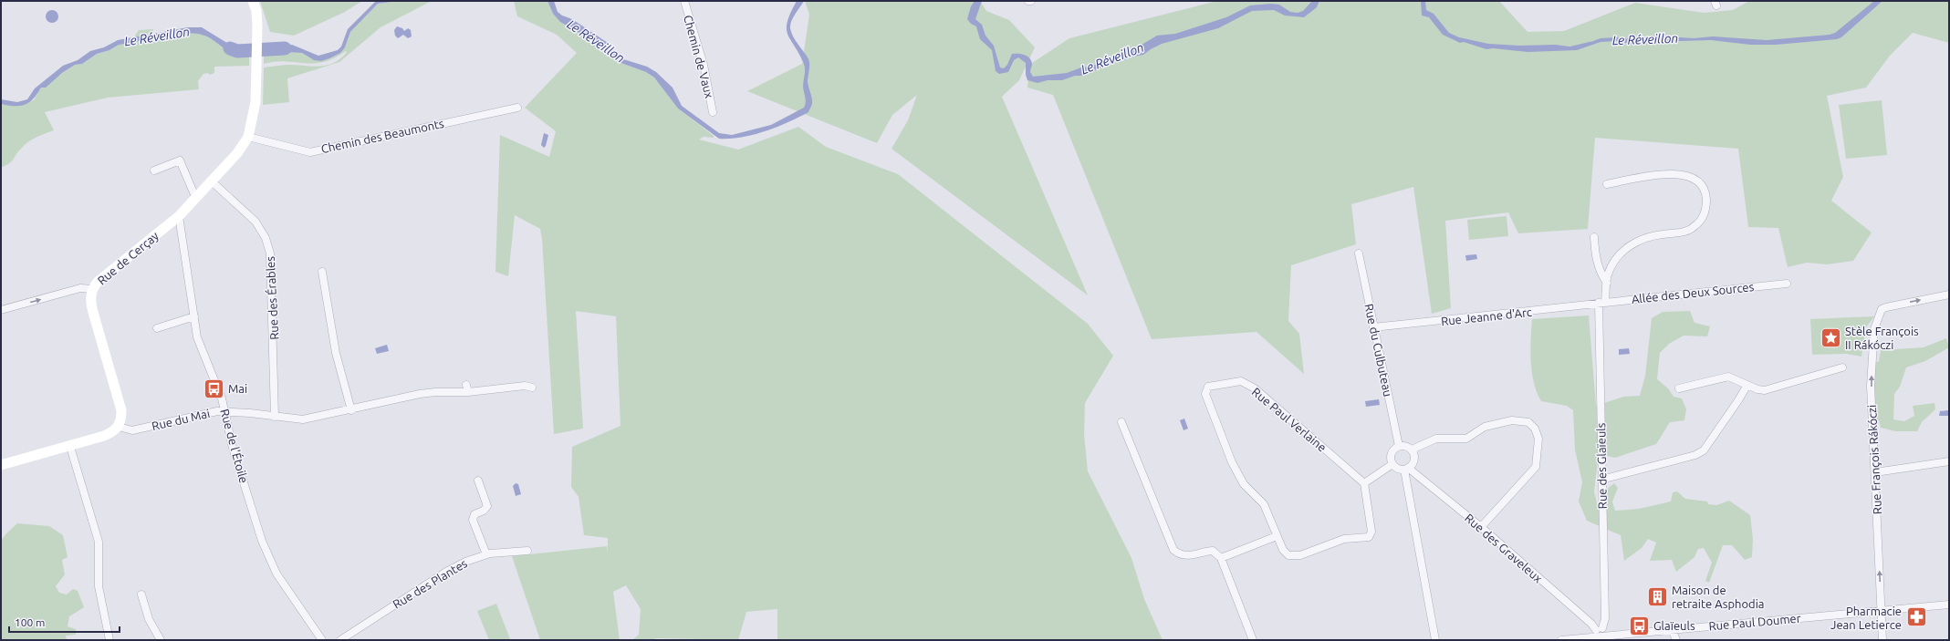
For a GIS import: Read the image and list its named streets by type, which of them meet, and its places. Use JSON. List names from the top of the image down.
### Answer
{
  "streets": {
    "street": [
      "Chemin de Vaux",
      "Chemin des Beaumonts",
      "Rue de Cerçay",
      "Allée des Deux Sources",
      "Rue des Érables",
      "Rue Jeanne d'Arc",
      "Rue du Culbuteau",
      "Rue du Mai",
      "Rue Paul Verlaine",
      "Rue de l'Étoile",
      "Rue François Rákóczi",
      "Rue des Glaïeuls",
      "Rue des Graveleux",
      "Rue des Plantes",
      "Rue Paul Doumer"
    ]
  },
  "crossings": [
    ["Chemin des Beaumonts", "Rue de Cerçay"],
    ["Rue de Cerçay", "Rue des Érables"],
    ["Rue de Cerçay", "Rue du Mai"],
    ["Rue de Cerçay", "Rue de l'Étoile"],
    ["Allée des Deux Sources", "Rue Jeanne d'Arc"],
    ["Allée des Deux Sources", "Rue des Glaïeuls"],
    ["Rue des Érables", "Rue du Mai"],
    ["Rue Jeanne d'Arc", "Rue du Culbuteau"],
    ["Rue Jeanne d'Arc", "Rue des Glaïeuls"],
    ["Rue du Culbuteau", "Rue des Graveleux"],
    ["Rue du Mai", "Rue de l'Étoile"],
    ["Rue François Rákóczi", "Rue Paul Doumer"],
    ["Rue des Glaïeuls", "Rue des Graveleux"],
    ["Rue des Glaïeuls", "Rue Paul Doumer"],
    ["Rue des Graveleux", "Rue Paul Doumer"]
  ],
  "one_way": ["Rue François Rákóczi"],
  "water": ["Le Réveillon"],
  "places": {
    "place": ["Stèle François II Rákóczi"],
    "bus stop": ["Mai", "Glaïeuls"],
    "building": ["Maison de retraite Asphodia"],
    "pharmacy": ["Pharmacie Jean Letierce"]
  },
  "scale_bar": "100 m"
}
